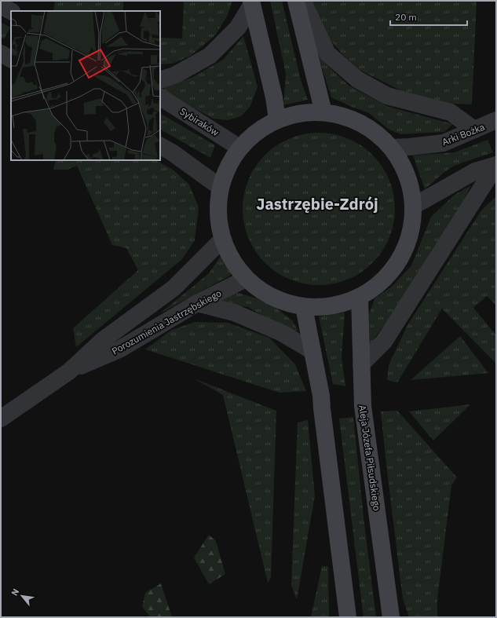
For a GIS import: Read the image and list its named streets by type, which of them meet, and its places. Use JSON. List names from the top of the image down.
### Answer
{
  "streets": {
    "main road": ["Aleja Józefa Piłsudskiego"],
    "street": ["Sybiraków", "Arki Bożka", "Porozumienia Jastrzębskiego"]
  },
  "districts": ["Jastrzębie-Zdrój"],
  "scale_bar": "20 m",
  "north": "top left"
}
